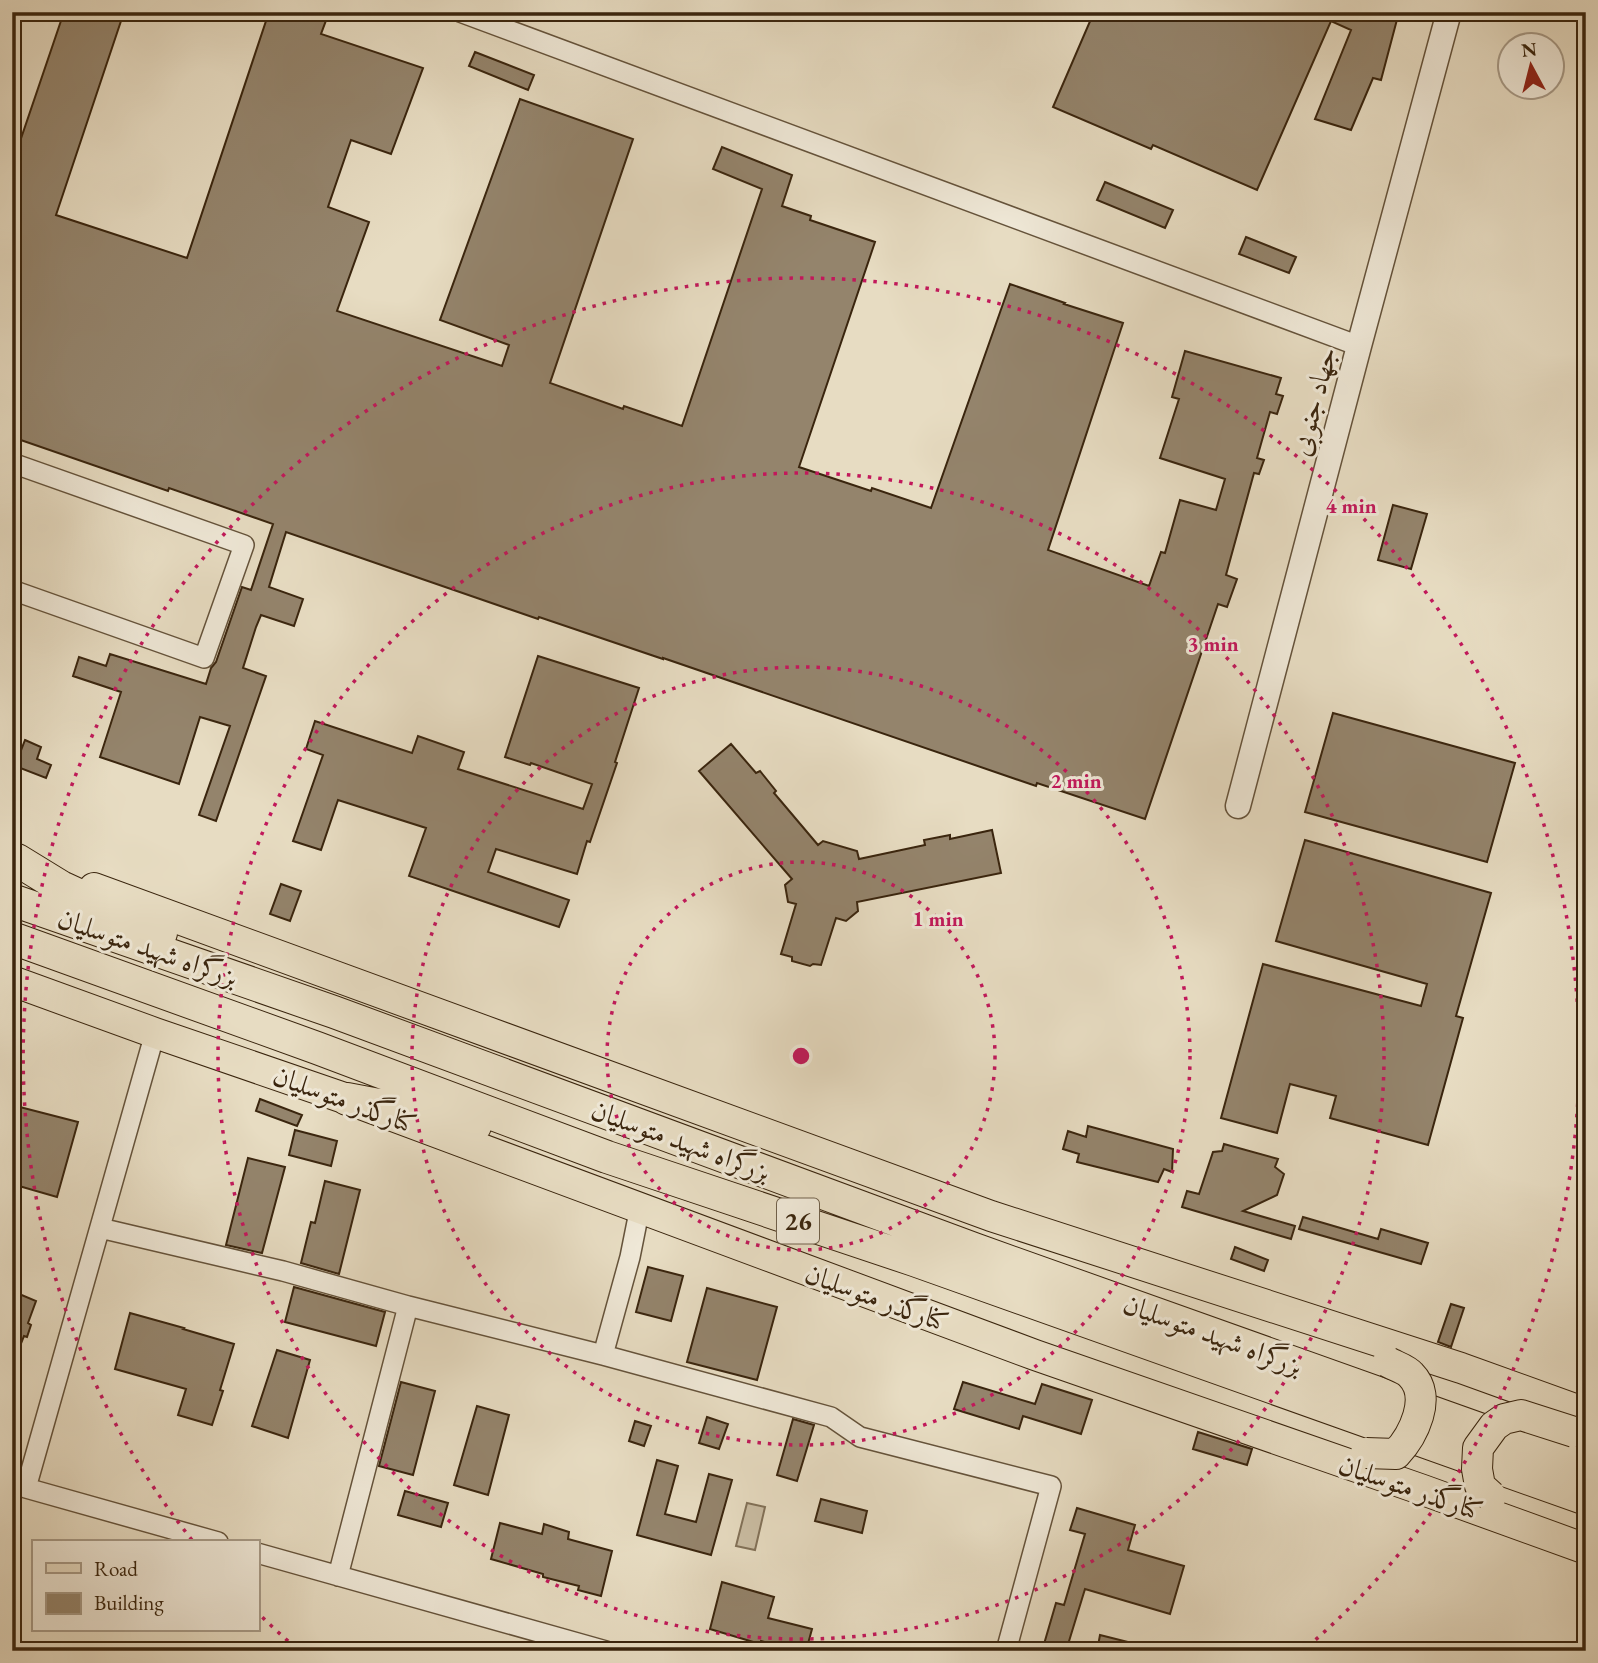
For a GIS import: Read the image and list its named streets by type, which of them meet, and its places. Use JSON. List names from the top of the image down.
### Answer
{
  "streets": {
    "highway": ["بزرگراه شهید متوسلیان", "26"],
    "main road": ["کنارگذر متوسلیان"],
    "street": ["جهاد جنوبی"]
  },
  "legend": ["Road", "Building"],
  "north": "top",
  "rings": [
    "4 min",
    "3 min",
    "2 min",
    "1 min"
  ]
}
